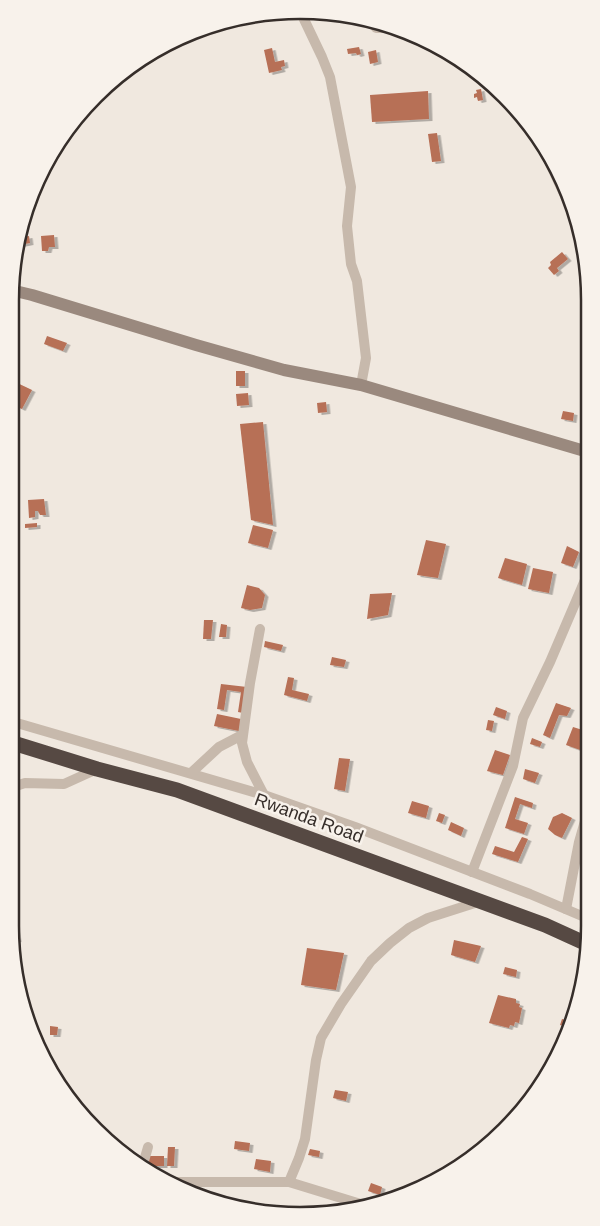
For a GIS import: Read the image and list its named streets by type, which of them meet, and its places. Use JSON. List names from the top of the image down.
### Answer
{
  "streets": {
    "highway": ["Rwanda Road"]
  }
}
